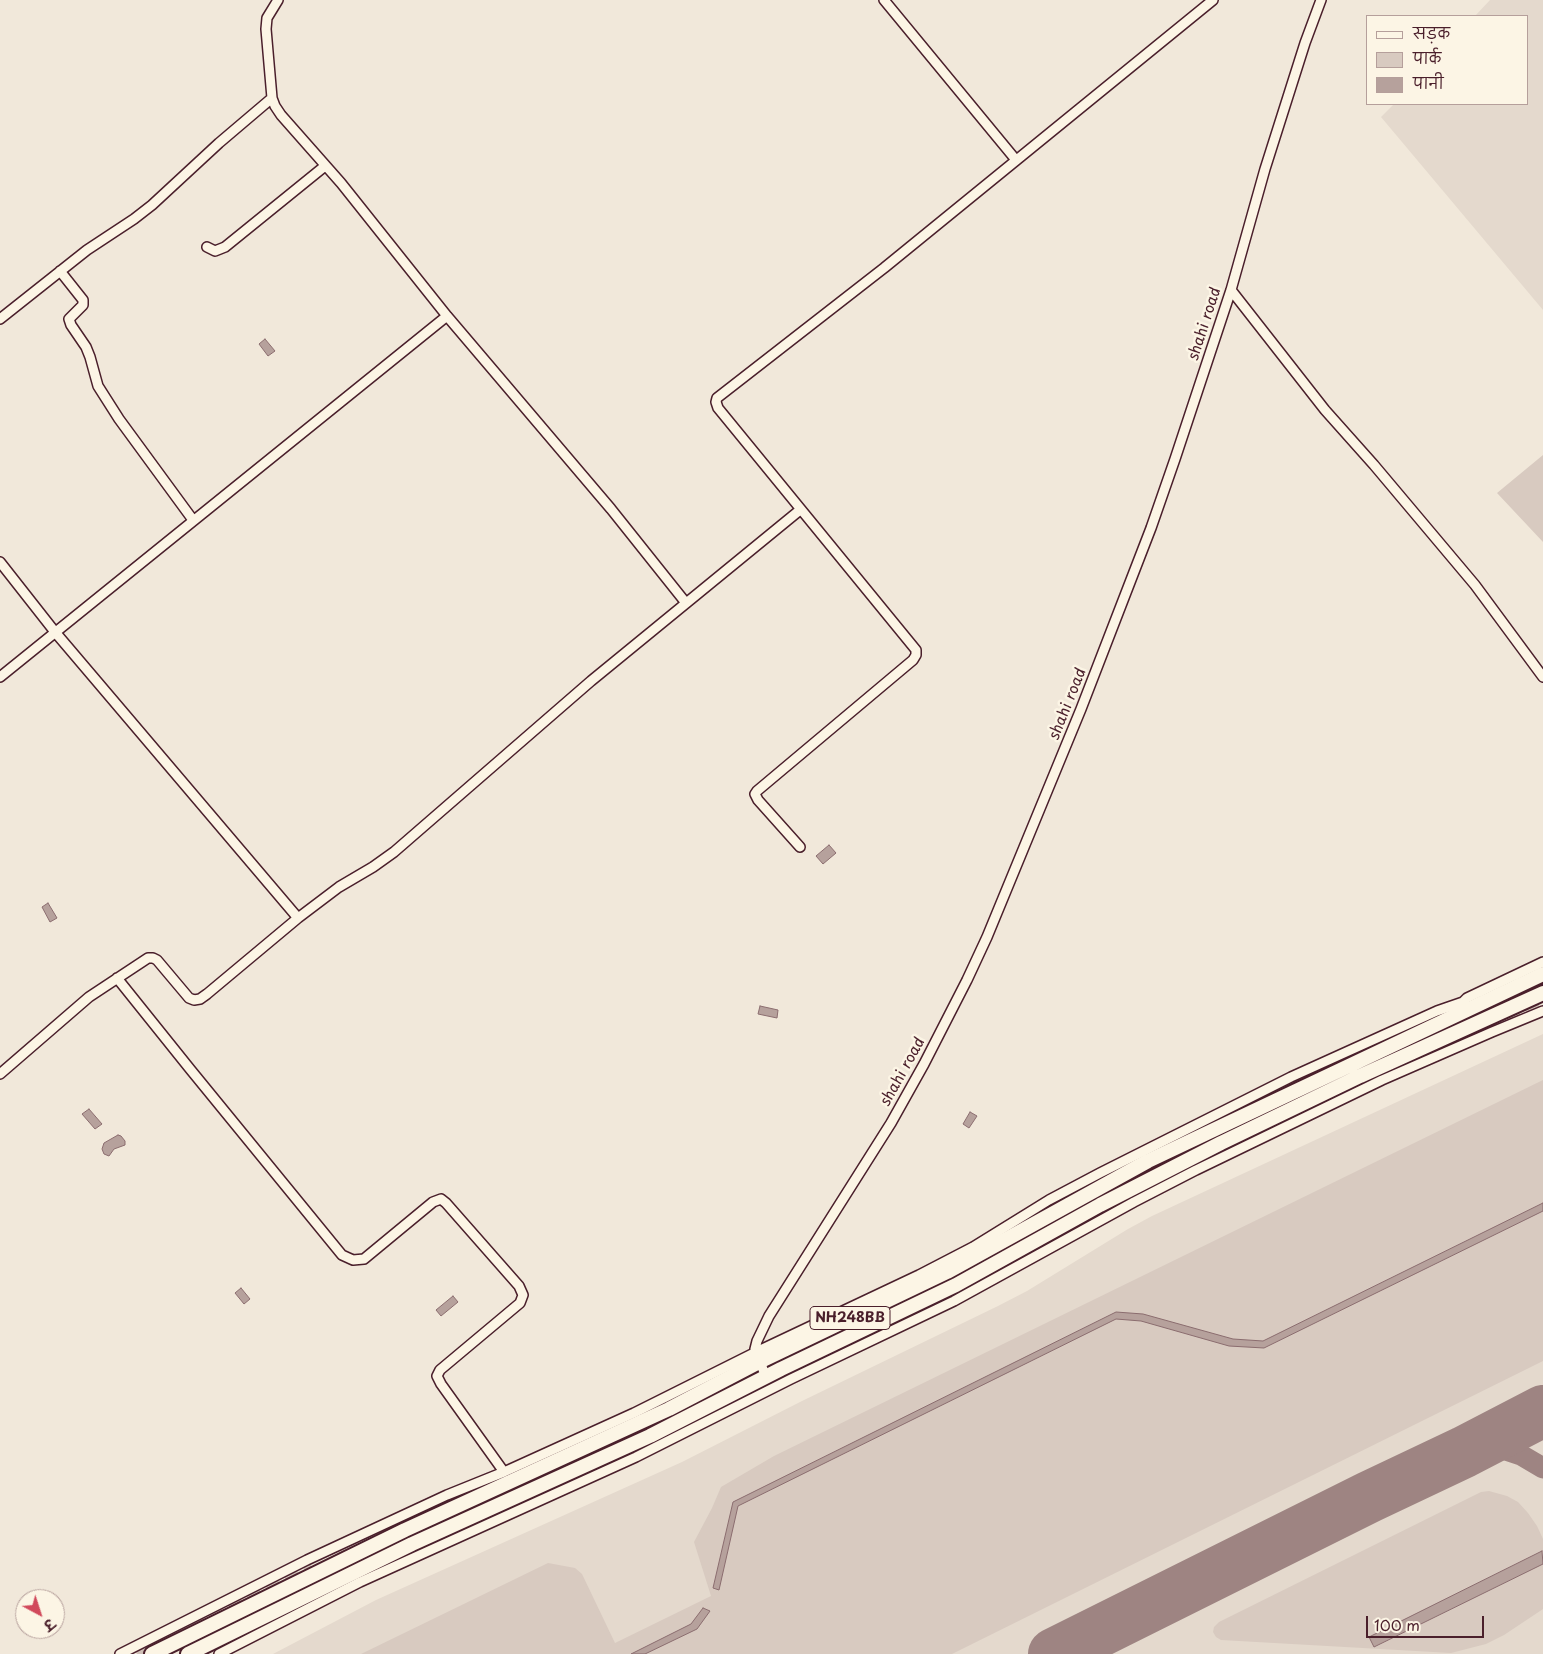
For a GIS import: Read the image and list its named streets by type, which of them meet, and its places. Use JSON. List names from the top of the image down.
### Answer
{
  "streets": {
    "highway": ["NH248BB"],
    "street": ["shahi road"]
  },
  "crossings": [
    ["shahi road", "NH248BB"]
  ],
  "legend": ["सड़क", "पार्क", "पानी"],
  "scale_bar": "100 m",
  "north": "bottom right"
}
